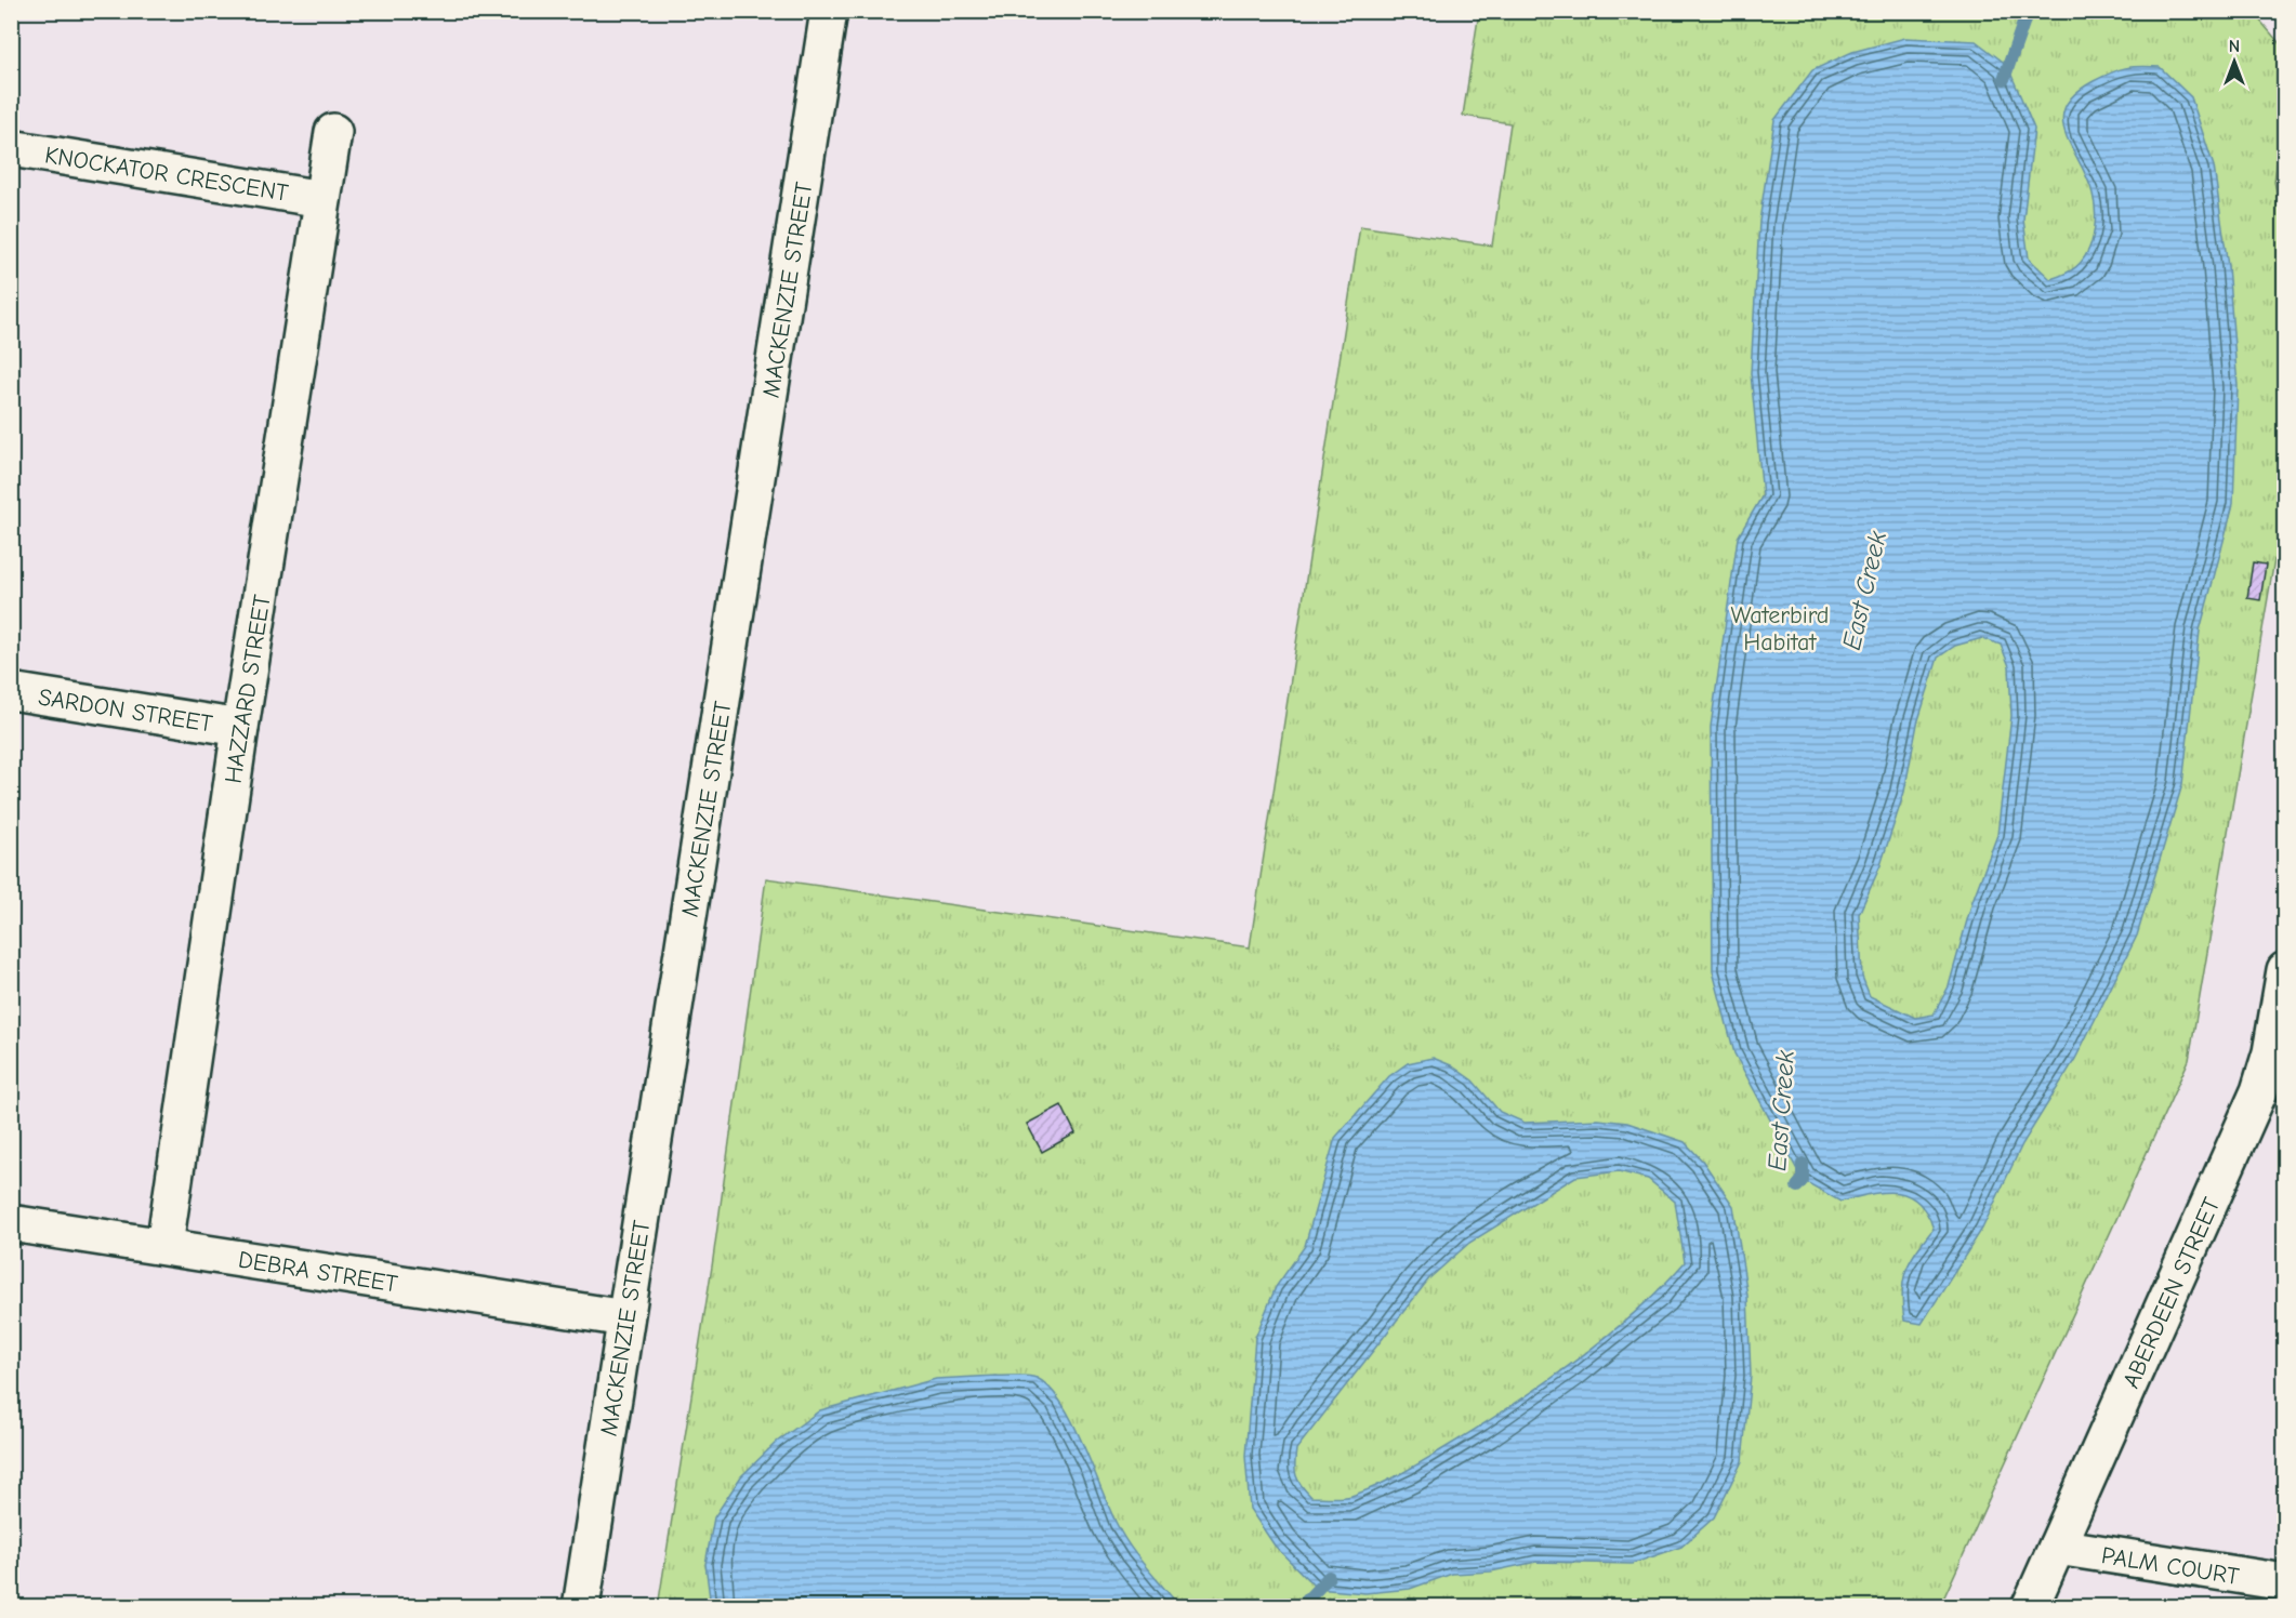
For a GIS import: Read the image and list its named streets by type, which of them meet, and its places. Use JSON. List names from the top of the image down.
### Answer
{
  "streets": {
    "street": [
      "KNOCKATOR CRESCENT",
      "MACKENZIE STREET",
      "HAZZARD STREET",
      "SARDON STREET",
      "DEBRA STREET",
      "ABERDEEN STREET",
      "PALM COURT"
    ]
  },
  "crossings": [
    ["KNOCKATOR CRESCENT", "HAZZARD STREET"],
    ["MACKENZIE STREET", "DEBRA STREET"],
    ["HAZZARD STREET", "SARDON STREET"],
    ["HAZZARD STREET", "DEBRA STREET"],
    ["ABERDEEN STREET", "PALM COURT"]
  ],
  "water": ["East Creek"],
  "parks": ["Waterbird Habitat"],
  "north": "top"
}
